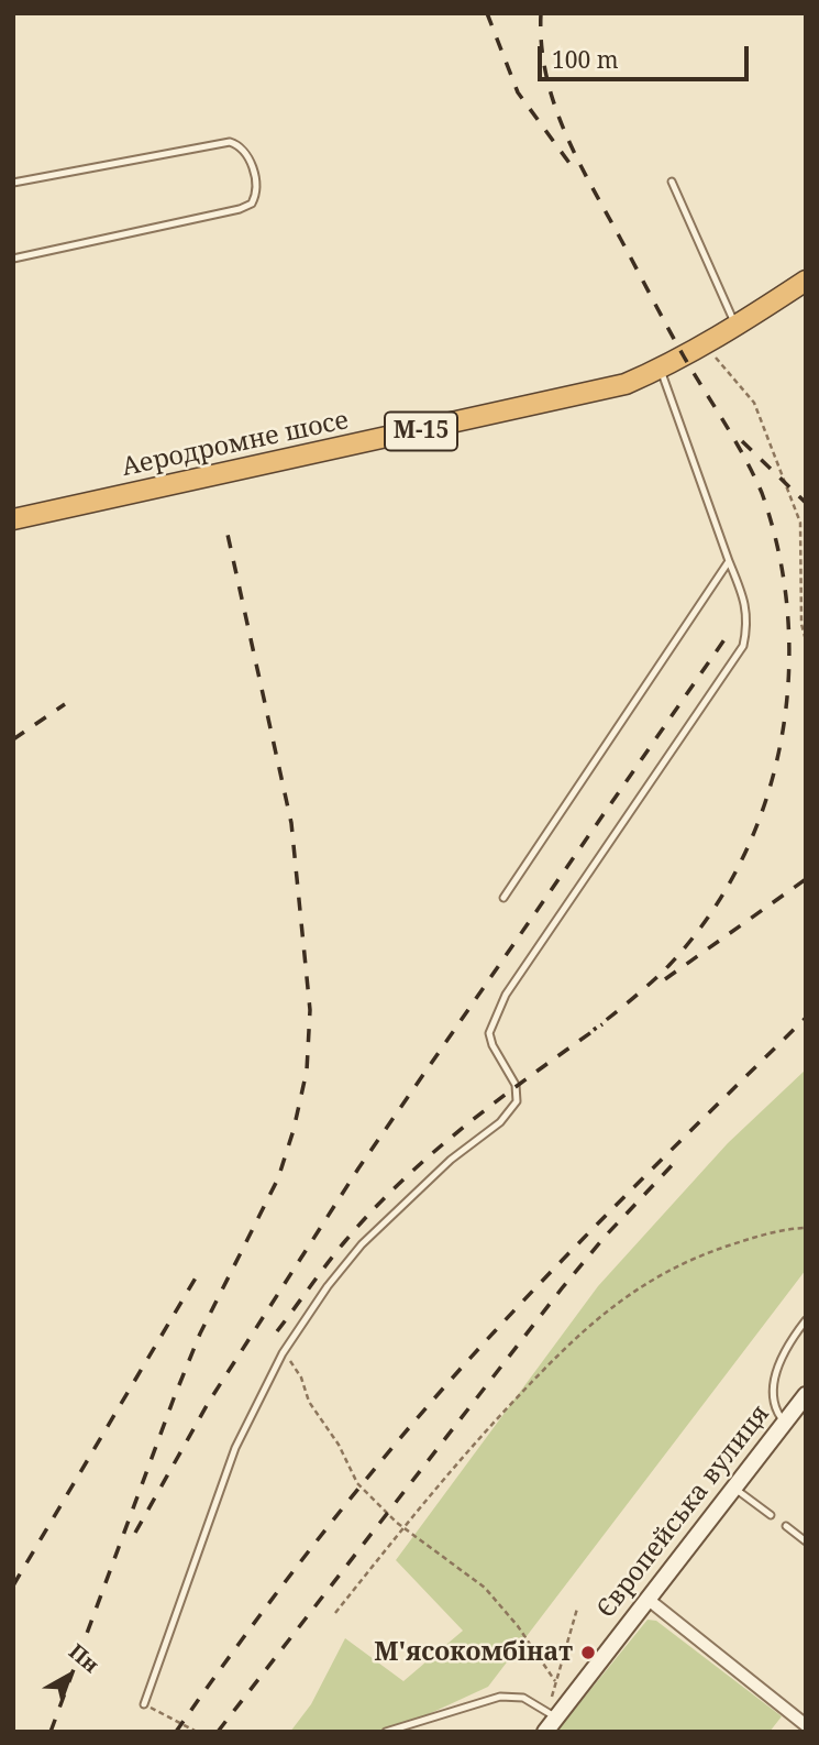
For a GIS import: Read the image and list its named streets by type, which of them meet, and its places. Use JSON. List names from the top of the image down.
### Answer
{
  "streets": {
    "highway": ["М-15", "Аеродромне шосе"],
    "main road": ["Європейська вулиця"]
  },
  "places": ["М'ясокомбінат"],
  "scale_bar": "100 m",
  "north": "top right"
}
